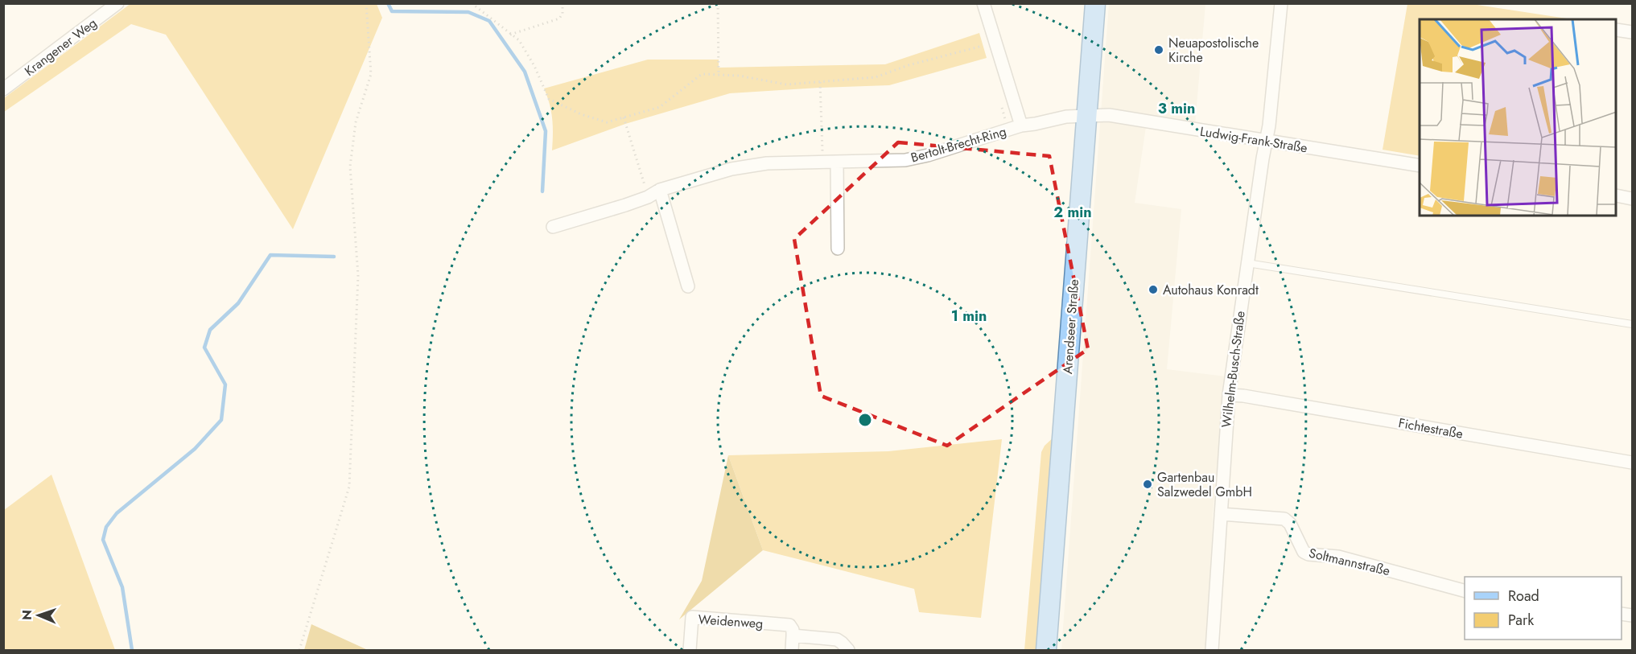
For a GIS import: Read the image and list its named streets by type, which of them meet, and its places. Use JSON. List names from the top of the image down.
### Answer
{
  "streets": {
    "main road": ["Arendseer Straße"],
    "street": [
      "Krangener Weg",
      "Ludwig-Frank-Straße",
      "Bertolt-Brecht-Ring",
      "Wilhelm-Busch-Straße",
      "Fichtestraße",
      "Soltmannstraße",
      "Weidenweg"
    ]
  },
  "crossings": [
    ["Ludwig-Frank-Straße", "Bertolt-Brecht-Ring"],
    ["Ludwig-Frank-Straße", "Arendseer Straße"],
    ["Ludwig-Frank-Straße", "Wilhelm-Busch-Straße"],
    ["Wilhelm-Busch-Straße", "Fichtestraße"],
    ["Wilhelm-Busch-Straße", "Soltmannstraße"]
  ],
  "places": ["Neuapostolische Kirche", "Autohaus Konradt", "Gartenbau Salzwedel GmbH"],
  "legend": ["Road", "Park"],
  "north": "left",
  "rings": ["3 min", "2 min", "1 min"]
}
